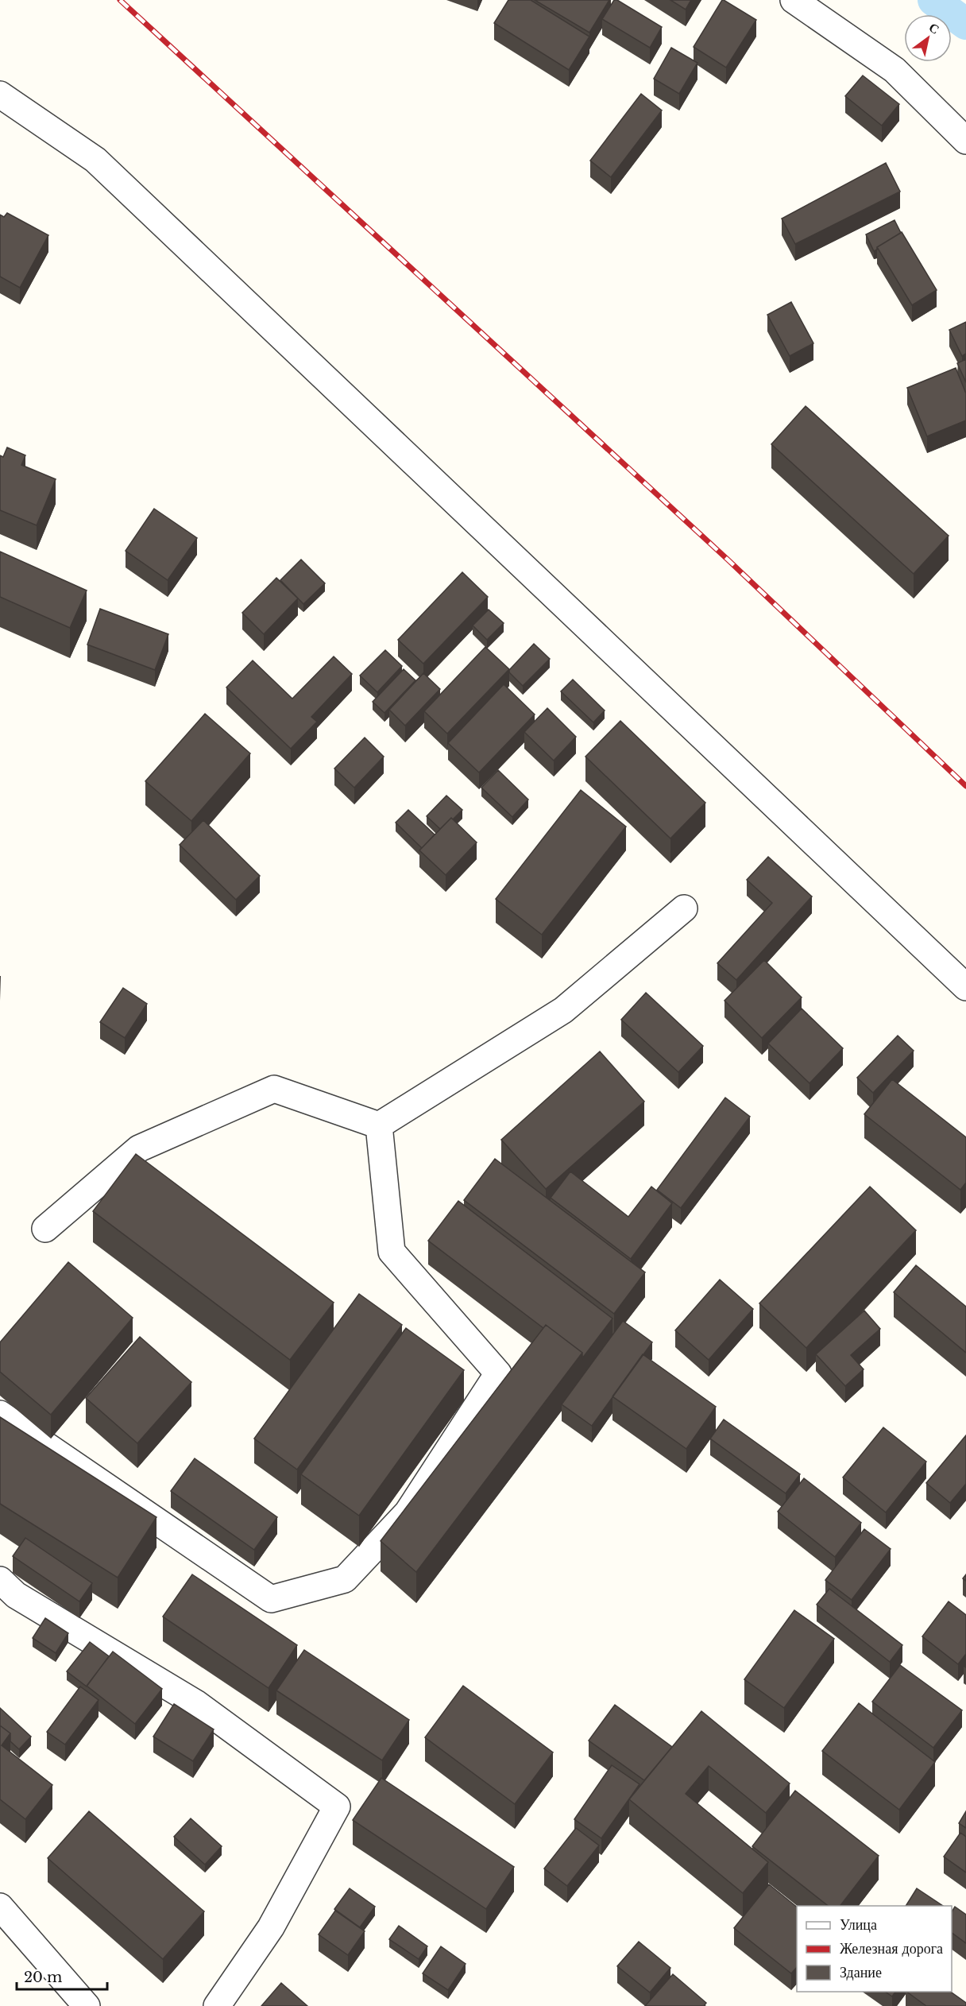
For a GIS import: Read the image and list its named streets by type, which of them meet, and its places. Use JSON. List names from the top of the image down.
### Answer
{
  "legend": ["Улица", "Железная дорога", "Здание"],
  "scale_bar": "20 m",
  "north": "top right"
}
